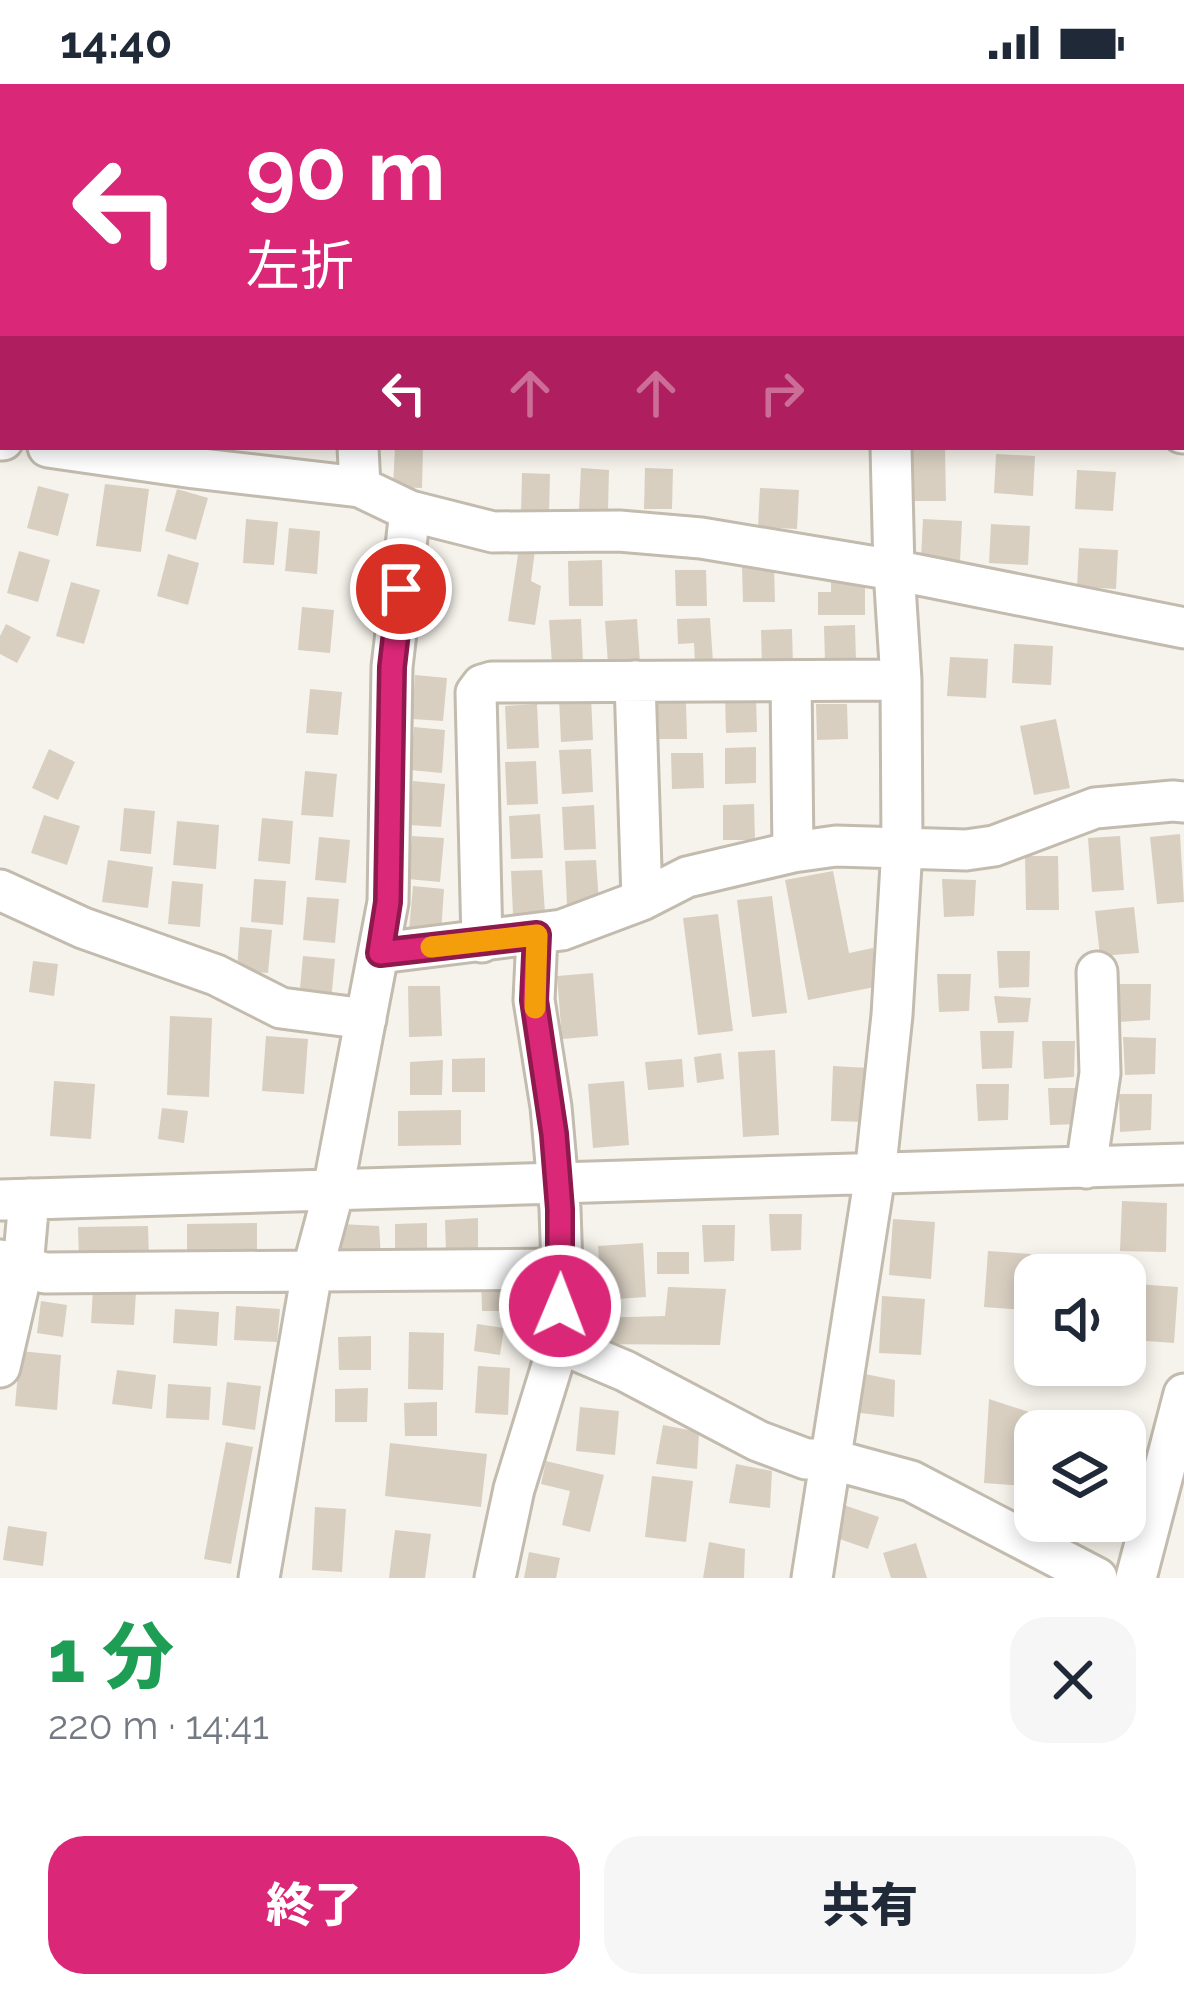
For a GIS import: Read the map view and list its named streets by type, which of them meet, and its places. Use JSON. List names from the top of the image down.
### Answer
{
  "page": {
    "status": "14:40",
    "turn": ["90 m", "左折"],
    "heading": ["1 分", "220 m · 14:41"],
    "buttons": ["終了", "共有"]
  }
}
